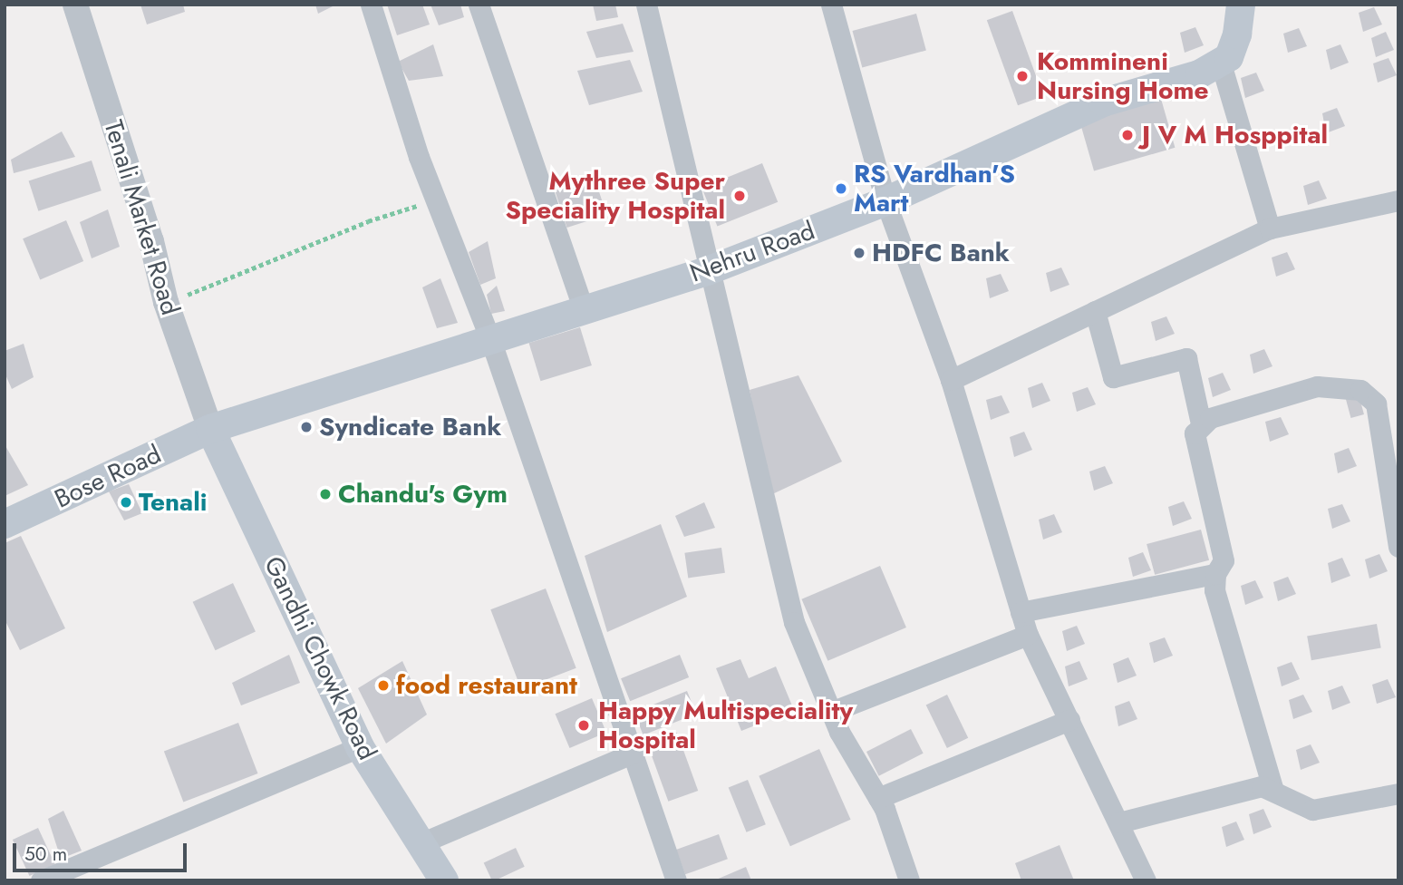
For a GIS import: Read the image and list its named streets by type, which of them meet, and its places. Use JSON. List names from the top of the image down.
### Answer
{
  "streets": {
    "main road": ["Nehru Road", "Bose Road", "Gandhi Chowk Road"],
    "street": ["Tenali Market Road"]
  },
  "crossings": [
    ["Tenali Market Road", "Nehru Road"],
    ["Tenali Market Road", "Bose Road"],
    ["Tenali Market Road", "Gandhi Chowk Road"],
    ["Nehru Road", "Bose Road"],
    ["Nehru Road", "Gandhi Chowk Road"],
    ["Bose Road", "Gandhi Chowk Road"]
  ],
  "places": [
    "Kommineni Nursing Home",
    "J V M Hosppital",
    "RS Vardhan'S Mart",
    "Mythree Super Speciality Hospital",
    "HDFC Bank",
    "Syndicate Bank",
    "Chandu's Gym",
    "Tenali",
    "food restaurant",
    "Happy Multispeciality Hospital"
  ],
  "scale_bar": "50 m"
}
